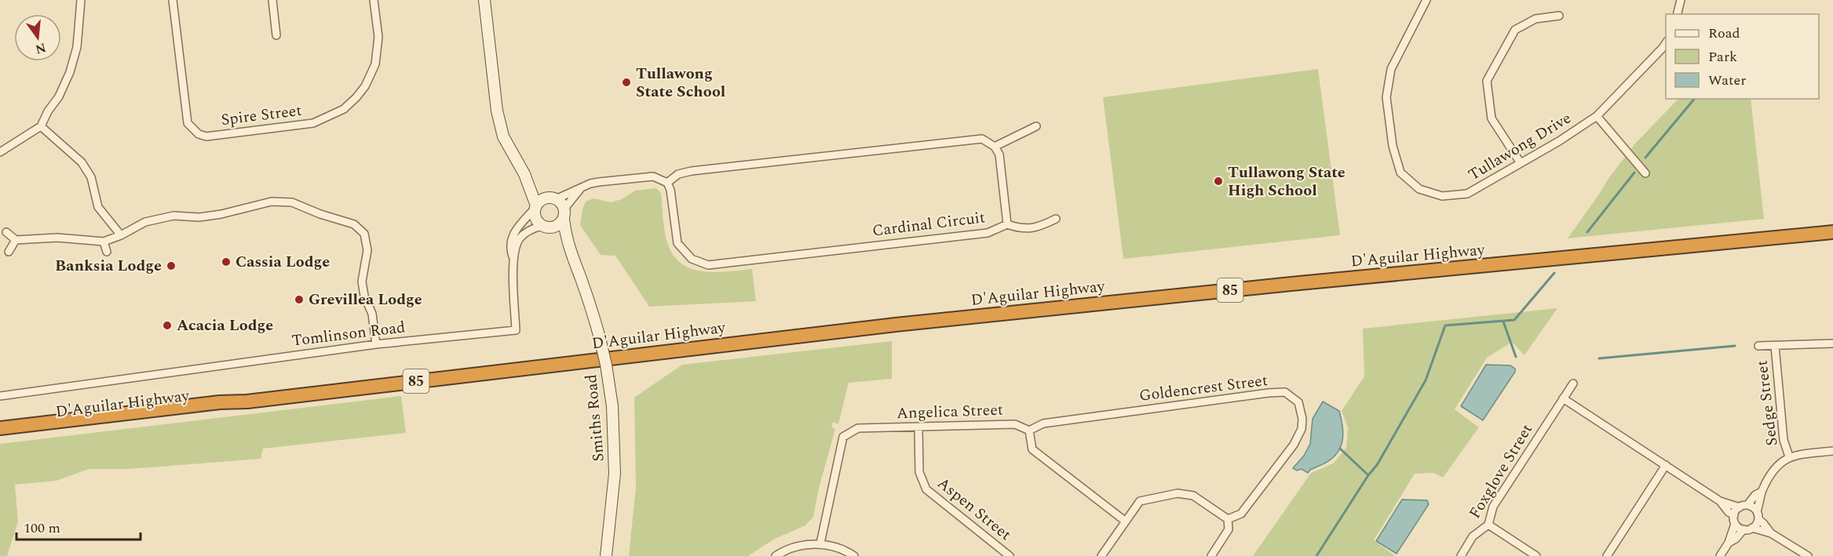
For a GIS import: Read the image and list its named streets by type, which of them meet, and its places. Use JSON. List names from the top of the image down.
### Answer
{
  "streets": {
    "highway": ["D'Aguilar Highway", "85"],
    "main road": ["Smiths Road"],
    "street": [
      "Spire Street",
      "Tullawong Drive",
      "Cardinal Circuit",
      "Tomlinson Road",
      "Goldencrest Street",
      "Sedge Street",
      "Angelica Street",
      "Foxglove Street",
      "Aspen Street"
    ]
  },
  "crossings": [
    ["Tomlinson Road", "Smiths Road"],
    ["Goldencrest Street", "Angelica Street"],
    ["Angelica Street", "Aspen Street"]
  ],
  "places": [
    "Tullawong State School",
    "Tullawong State High School",
    "Cassia Lodge",
    "Banksia Lodge",
    "Grevillea Lodge",
    "Acacia Lodge"
  ],
  "legend": ["Road", "Park", "Water"],
  "scale_bar": "100 m",
  "north": "bottom"
}
